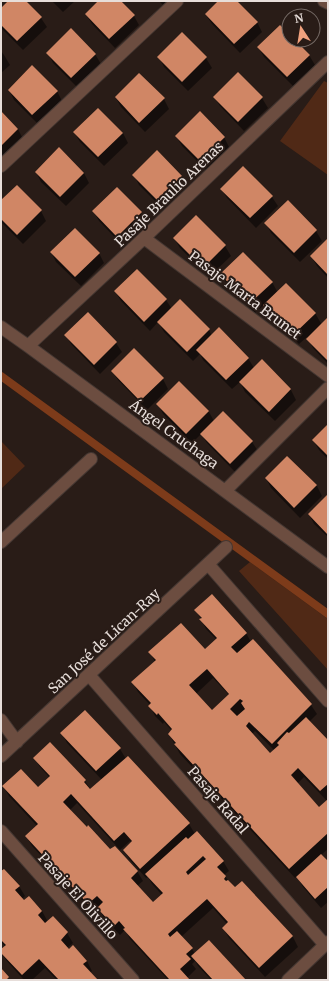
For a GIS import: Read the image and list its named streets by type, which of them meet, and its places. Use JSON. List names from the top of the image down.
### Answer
{
  "streets": {
    "street": [
      "Pasaje Braulio Arenas",
      "Pasaje Marta Brunet",
      "Ángel Cruchaga",
      "San José de Lican-Ray",
      "Pasaje Radal",
      "Pasaje El Olivillo"
    ]
  },
  "crossings": [
    ["Pasaje Braulio Arenas", "Pasaje Marta Brunet"],
    ["Pasaje Braulio Arenas", "Ángel Cruchaga"],
    ["San José de Lican-Ray", "Pasaje Radal"]
  ],
  "north": "top"
}
